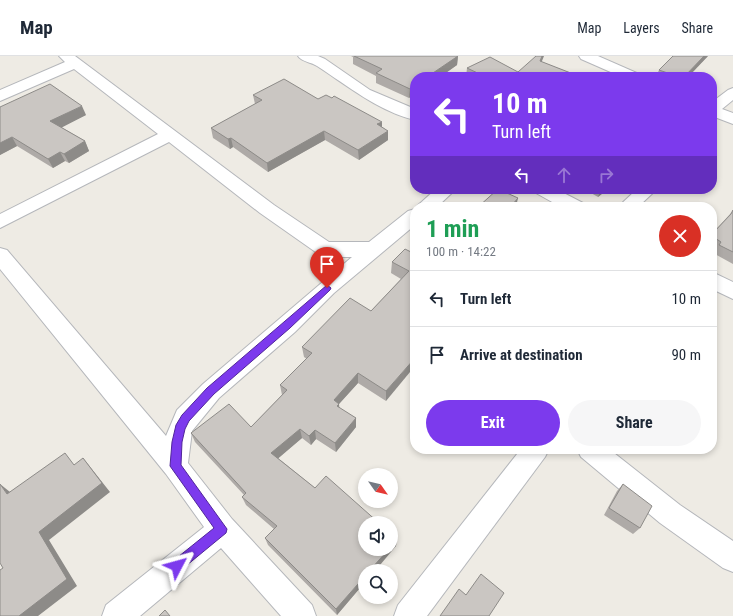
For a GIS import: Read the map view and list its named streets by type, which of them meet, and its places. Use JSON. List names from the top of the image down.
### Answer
{
  "north": "bottom right",
  "page": {
    "header": "Map",
    "nav": ["Map", "Layers", "Share"],
    "turn": ["10 m", "Turn left"],
    "heading": ["1 min", "100 m · 14:22"],
    "list": [
      {
        "name": "Turn left",
        "value": "10 m"
      },
      {
        "name": "Arrive at destination",
        "value": "90 m"
      }
    ],
    "buttons": ["Exit", "Share"]
  }
}
